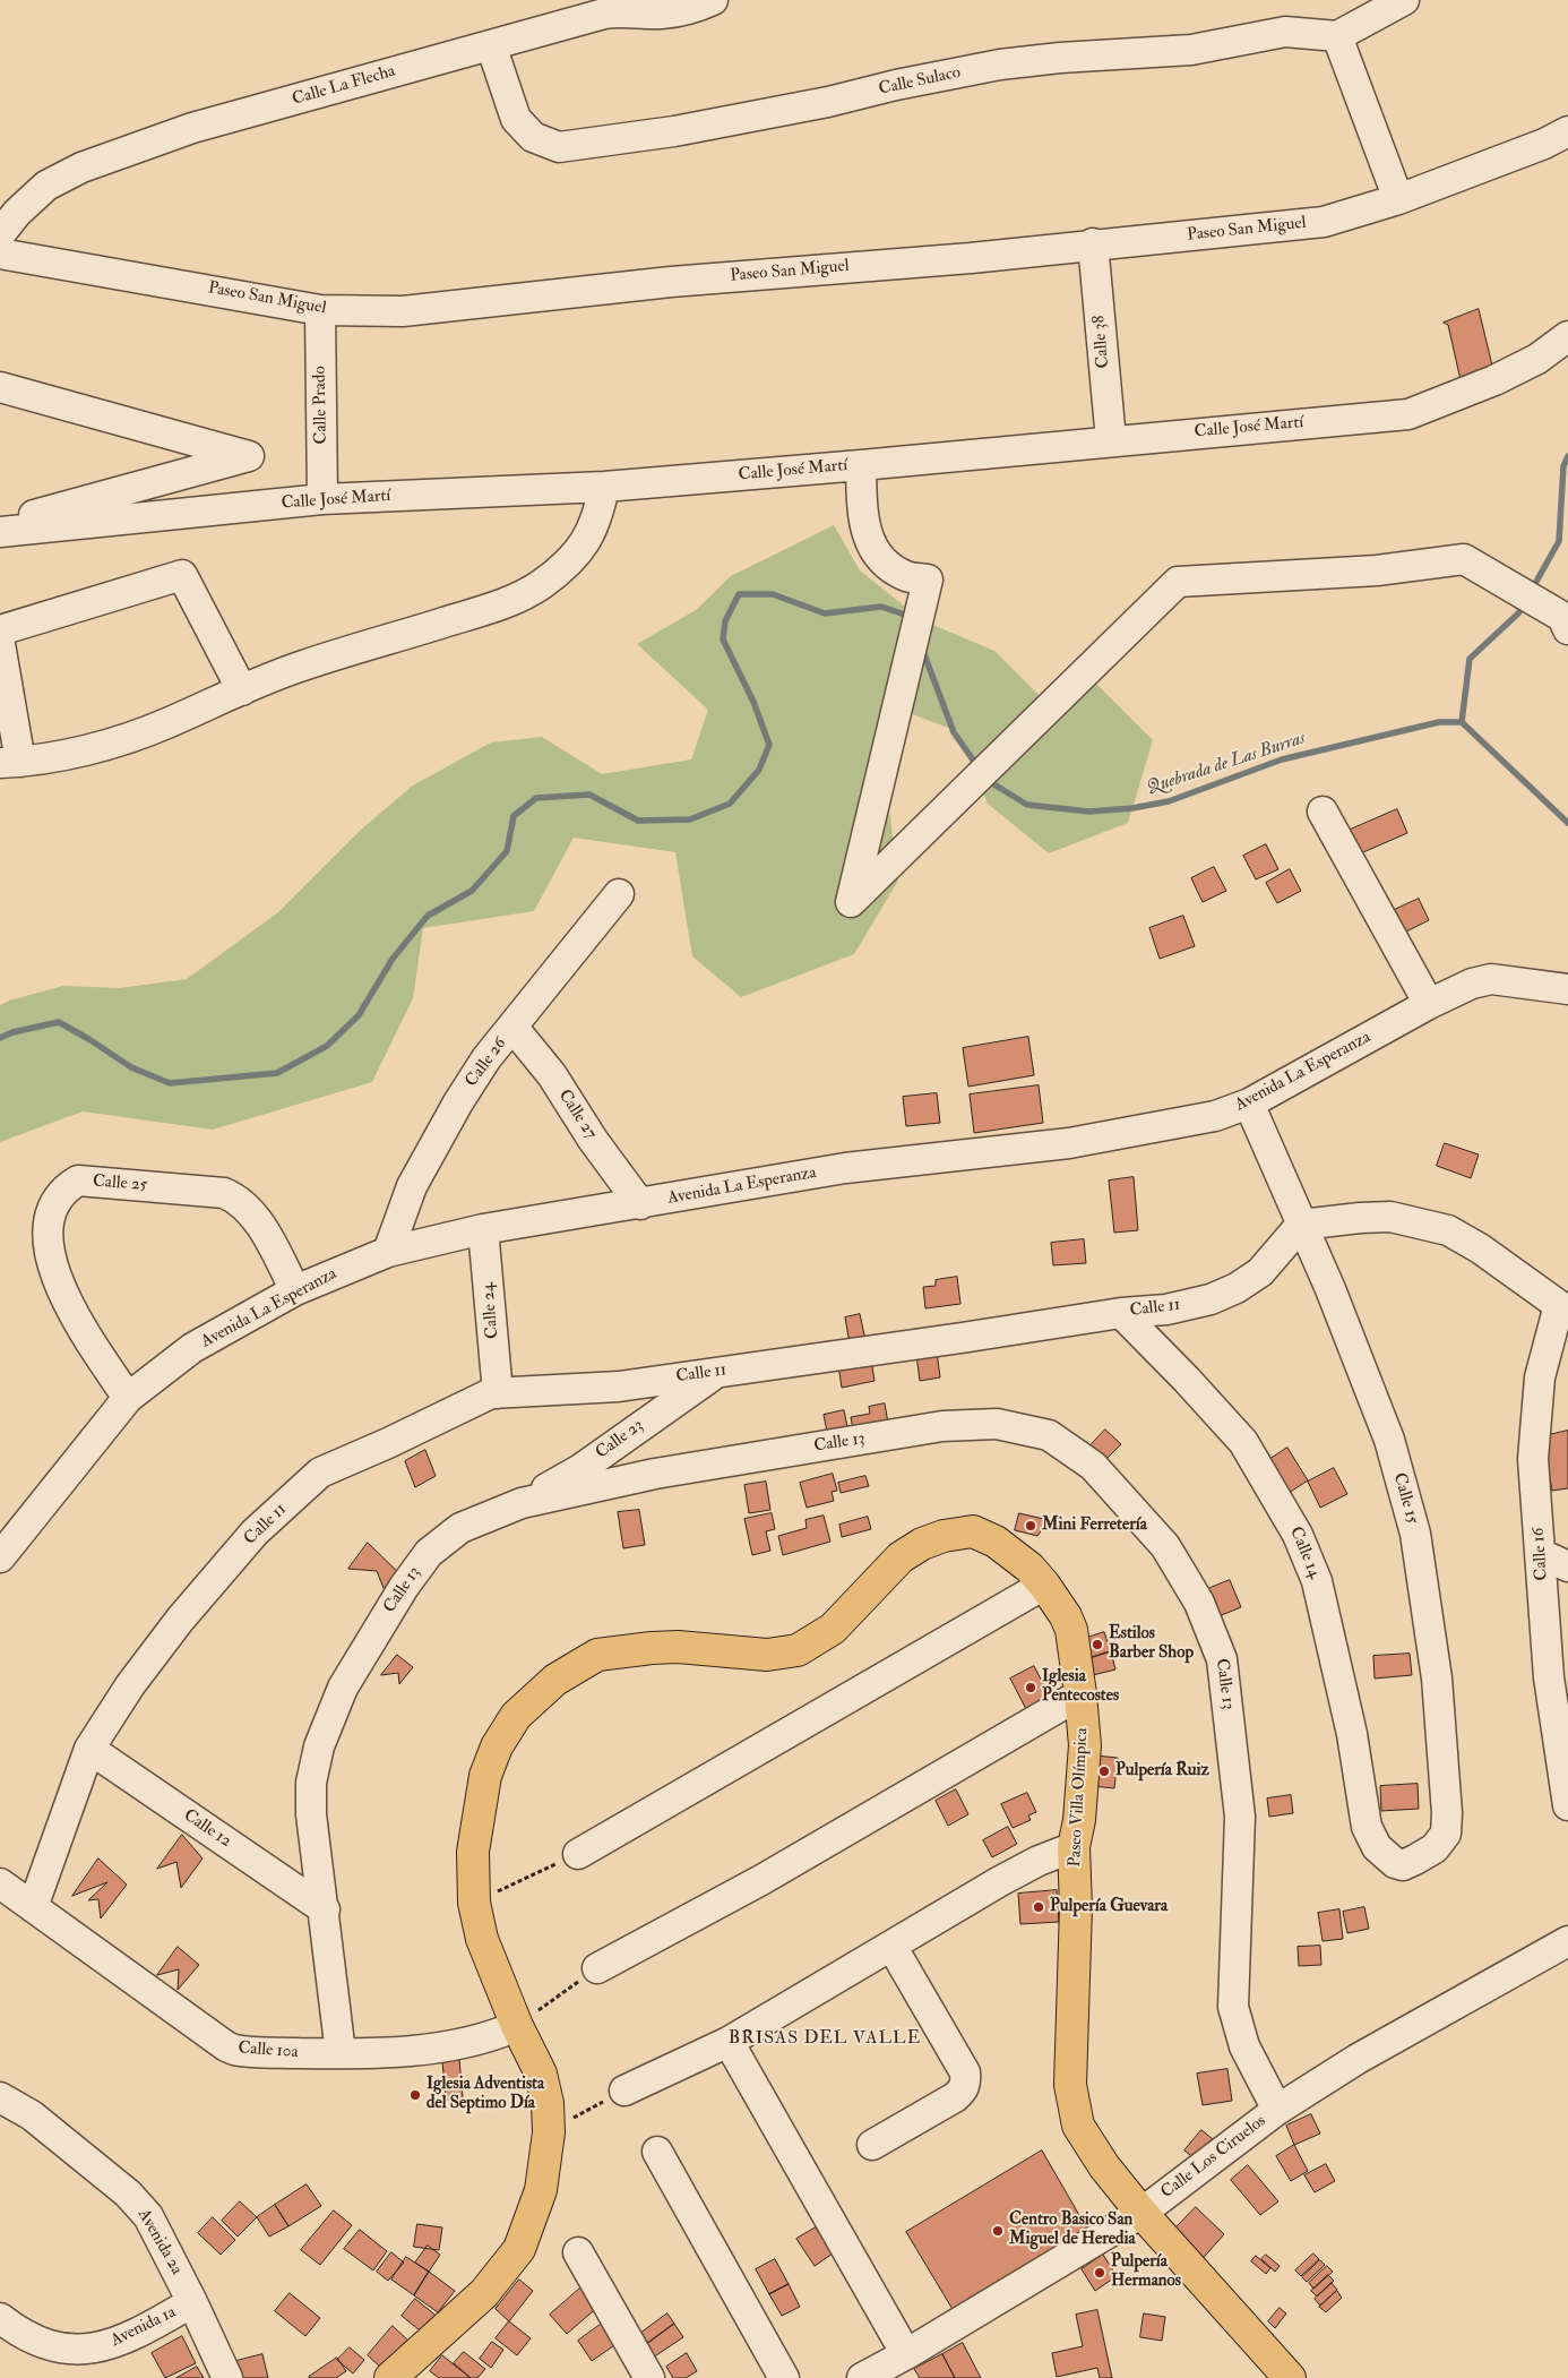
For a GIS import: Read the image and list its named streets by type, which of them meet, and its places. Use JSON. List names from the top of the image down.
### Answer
{
  "streets": {
    "main road": ["Paseo Villa Olímpica"],
    "street": [
      "Calle Sulaco",
      "Calle La Flecha",
      "Paseo San Miguel",
      "Calle 38",
      "Calle Prado",
      "Calle José Martí",
      "Calle 26",
      "Avenida La Esperanza",
      "Calle 27",
      "Calle 25",
      "Calle 11",
      "Calle 24",
      "Calle 23",
      "Calle 13",
      "Calle 15",
      "Calle 14",
      "Calle 16",
      "Calle 12",
      "Calle 10a",
      "Calle Los Ciruelos",
      "Avenida 2a",
      "Avenida 1a"
    ]
  },
  "crossings": [
    ["Calle Sulaco", "Calle La Flecha"],
    ["Paseo San Miguel", "Calle 38"],
    ["Paseo San Miguel", "Calle Prado"],
    ["Calle 38", "Calle José Martí"],
    ["Calle Prado", "Calle José Martí"],
    ["Calle 26", "Avenida La Esperanza"],
    ["Calle 26", "Calle 27"],
    ["Avenida La Esperanza", "Calle 27"],
    ["Avenida La Esperanza", "Calle 25"],
    ["Avenida La Esperanza", "Calle 24"],
    ["Avenida La Esperanza", "Calle 15"],
    ["Calle 11", "Calle 24"],
    ["Calle 11", "Calle 23"],
    ["Calle 11", "Calle 15"],
    ["Calle 11", "Calle 14"],
    ["Calle 11", "Calle 12"],
    ["Calle 11", "Calle 10a"],
    ["Calle 23", "Calle 13"],
    ["Calle 13", "Calle 12"],
    ["Calle 13", "Calle 10a"],
    ["Calle 13", "Calle Los Ciruelos"],
    ["Calle 15", "Calle 14"],
    ["Paseo Villa Olímpica", "Calle 10a"],
    ["Paseo Villa Olímpica", "Calle Los Ciruelos"],
    ["Avenida 2a", "Avenida 1a"]
  ],
  "districts": ["BRISAS DEL VALLE"],
  "water": ["Quebrada de Las Burras"],
  "places": [
    "Mini Ferretería",
    "Estilos Barber Shop",
    "Iglesia Pentecostes",
    "Pulpería Ruiz",
    "Pulpería Guevara",
    "Iglesia Adventista del Septimo Día",
    "Centro Basico San Miguel de Heredia",
    "Pulpería Hermanos"
  ]
}
